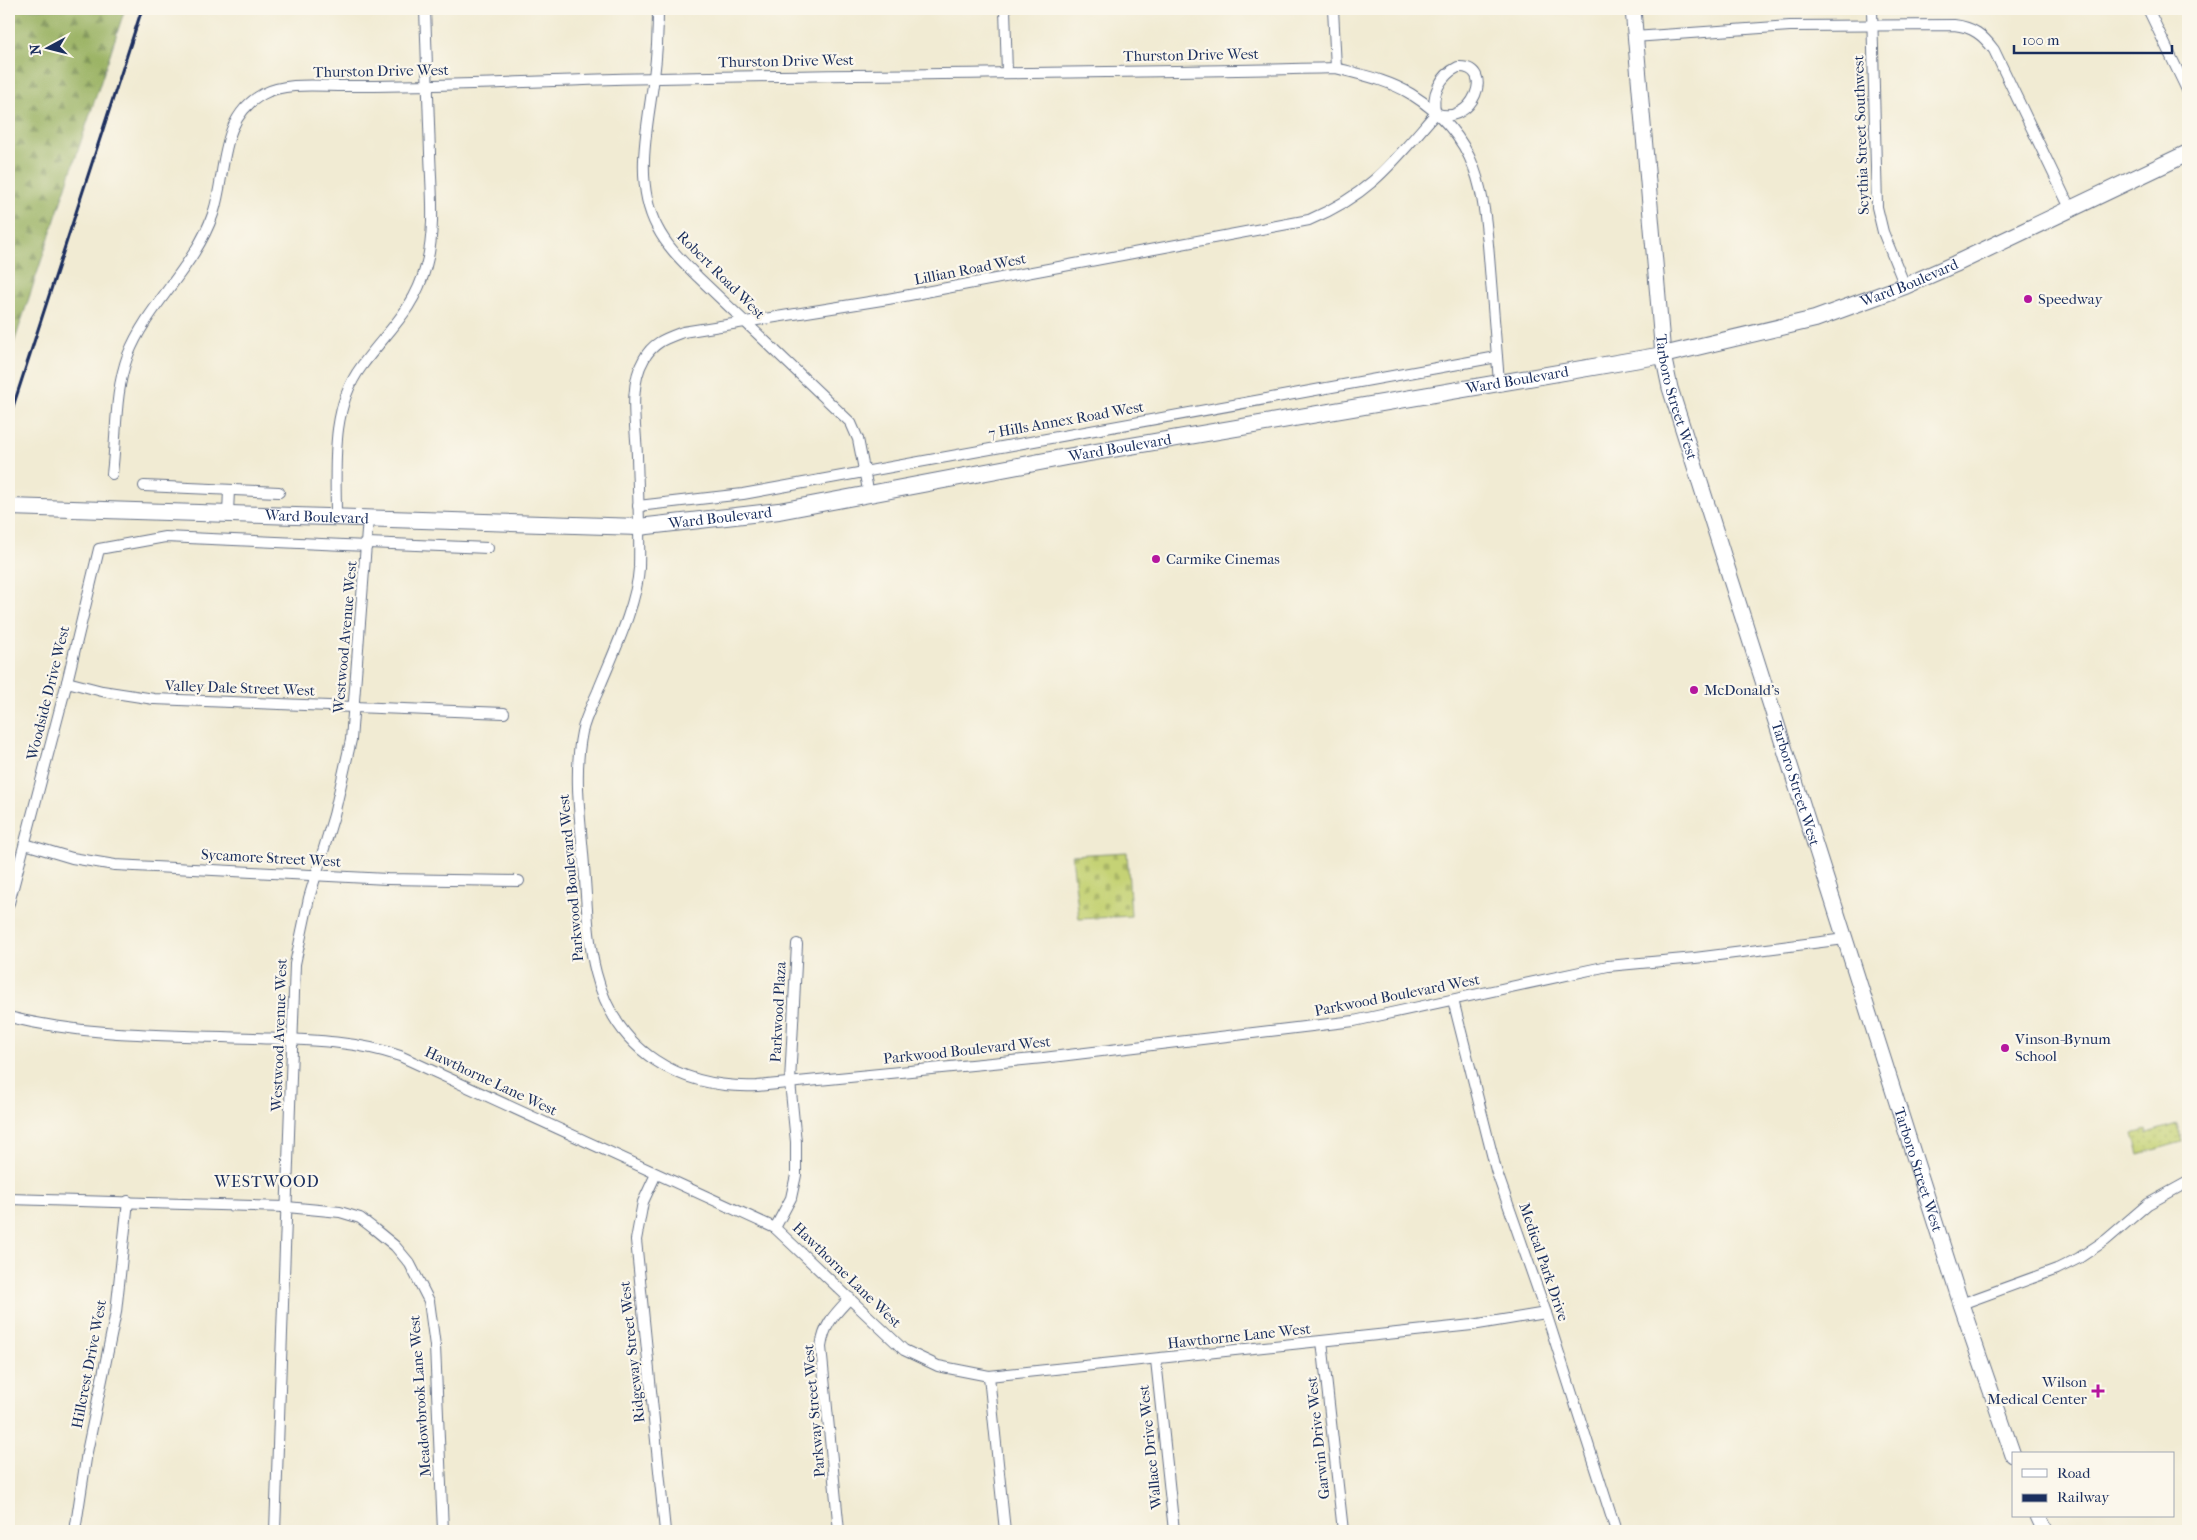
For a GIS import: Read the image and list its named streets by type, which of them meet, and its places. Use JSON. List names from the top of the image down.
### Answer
{
  "streets": {
    "main road": ["Ward Boulevard", "Tarboro Street West"],
    "street": [
      "Thurston Drive West",
      "Scythia Street Southwest",
      "Lillian Road West",
      "Robert Road West",
      "7 Hills Annex Road West",
      "Westwood Avenue West",
      "Valley Dale Street West",
      "Woodside Drive West",
      "Sycamore Street West",
      "Parkwood Boulevard West",
      "Parkwood Plaza",
      "Hawthorne Lane West",
      "Medical Park Drive",
      "Ridgeway Street West",
      "Hillcrest Drive West",
      "Meadowbrook Lane West",
      "Parkway Street West",
      "Garwin Drive West",
      "Wallace Drive West"
    ]
  },
  "crossings": [
    ["Thurston Drive West", "Lillian Road West"],
    ["Thurston Drive West", "Robert Road West"],
    ["Thurston Drive West", "Ward Boulevard"],
    ["Thurston Drive West", "7 Hills Annex Road West"],
    ["Scythia Street Southwest", "Ward Boulevard"],
    ["Lillian Road West", "Robert Road West"],
    ["Lillian Road West", "Ward Boulevard"],
    ["Lillian Road West", "7 Hills Annex Road West"],
    ["Lillian Road West", "Parkwood Boulevard West"],
    ["Robert Road West", "Ward Boulevard"],
    ["Robert Road West", "7 Hills Annex Road West"],
    ["Ward Boulevard", "Tarboro Street West"],
    ["Ward Boulevard", "Westwood Avenue West"],
    ["Ward Boulevard", "Parkwood Boulevard West"],
    ["Tarboro Street West", "Parkwood Boulevard West"],
    ["Westwood Avenue West", "Valley Dale Street West"],
    ["Westwood Avenue West", "Woodside Drive West"],
    ["Westwood Avenue West", "Sycamore Street West"],
    ["Westwood Avenue West", "Hawthorne Lane West"],
    ["Westwood Avenue West", "Meadowbrook Lane West"],
    ["Valley Dale Street West", "Woodside Drive West"],
    ["Woodside Drive West", "Sycamore Street West"],
    ["Parkwood Boulevard West", "Parkwood Plaza"],
    ["Parkwood Boulevard West", "Medical Park Drive"],
    ["Parkwood Plaza", "Hawthorne Lane West"],
    ["Hawthorne Lane West", "Medical Park Drive"],
    ["Hawthorne Lane West", "Ridgeway Street West"],
    ["Hawthorne Lane West", "Parkway Street West"],
    ["Hawthorne Lane West", "Garwin Drive West"],
    ["Hawthorne Lane West", "Wallace Drive West"],
    ["Hillcrest Drive West", "Meadowbrook Lane West"]
  ],
  "districts": ["WESTWOOD"],
  "places": {
    "other": [
      "Speedway",
      "Carmike Cinemas",
      "McDonald's",
      "Vinson-Bynum School"
    ],
    "health": ["Wilson Medical Center"]
  },
  "legend": ["Road", "Railway"],
  "scale_bar": "100 m",
  "north": "left"
}
